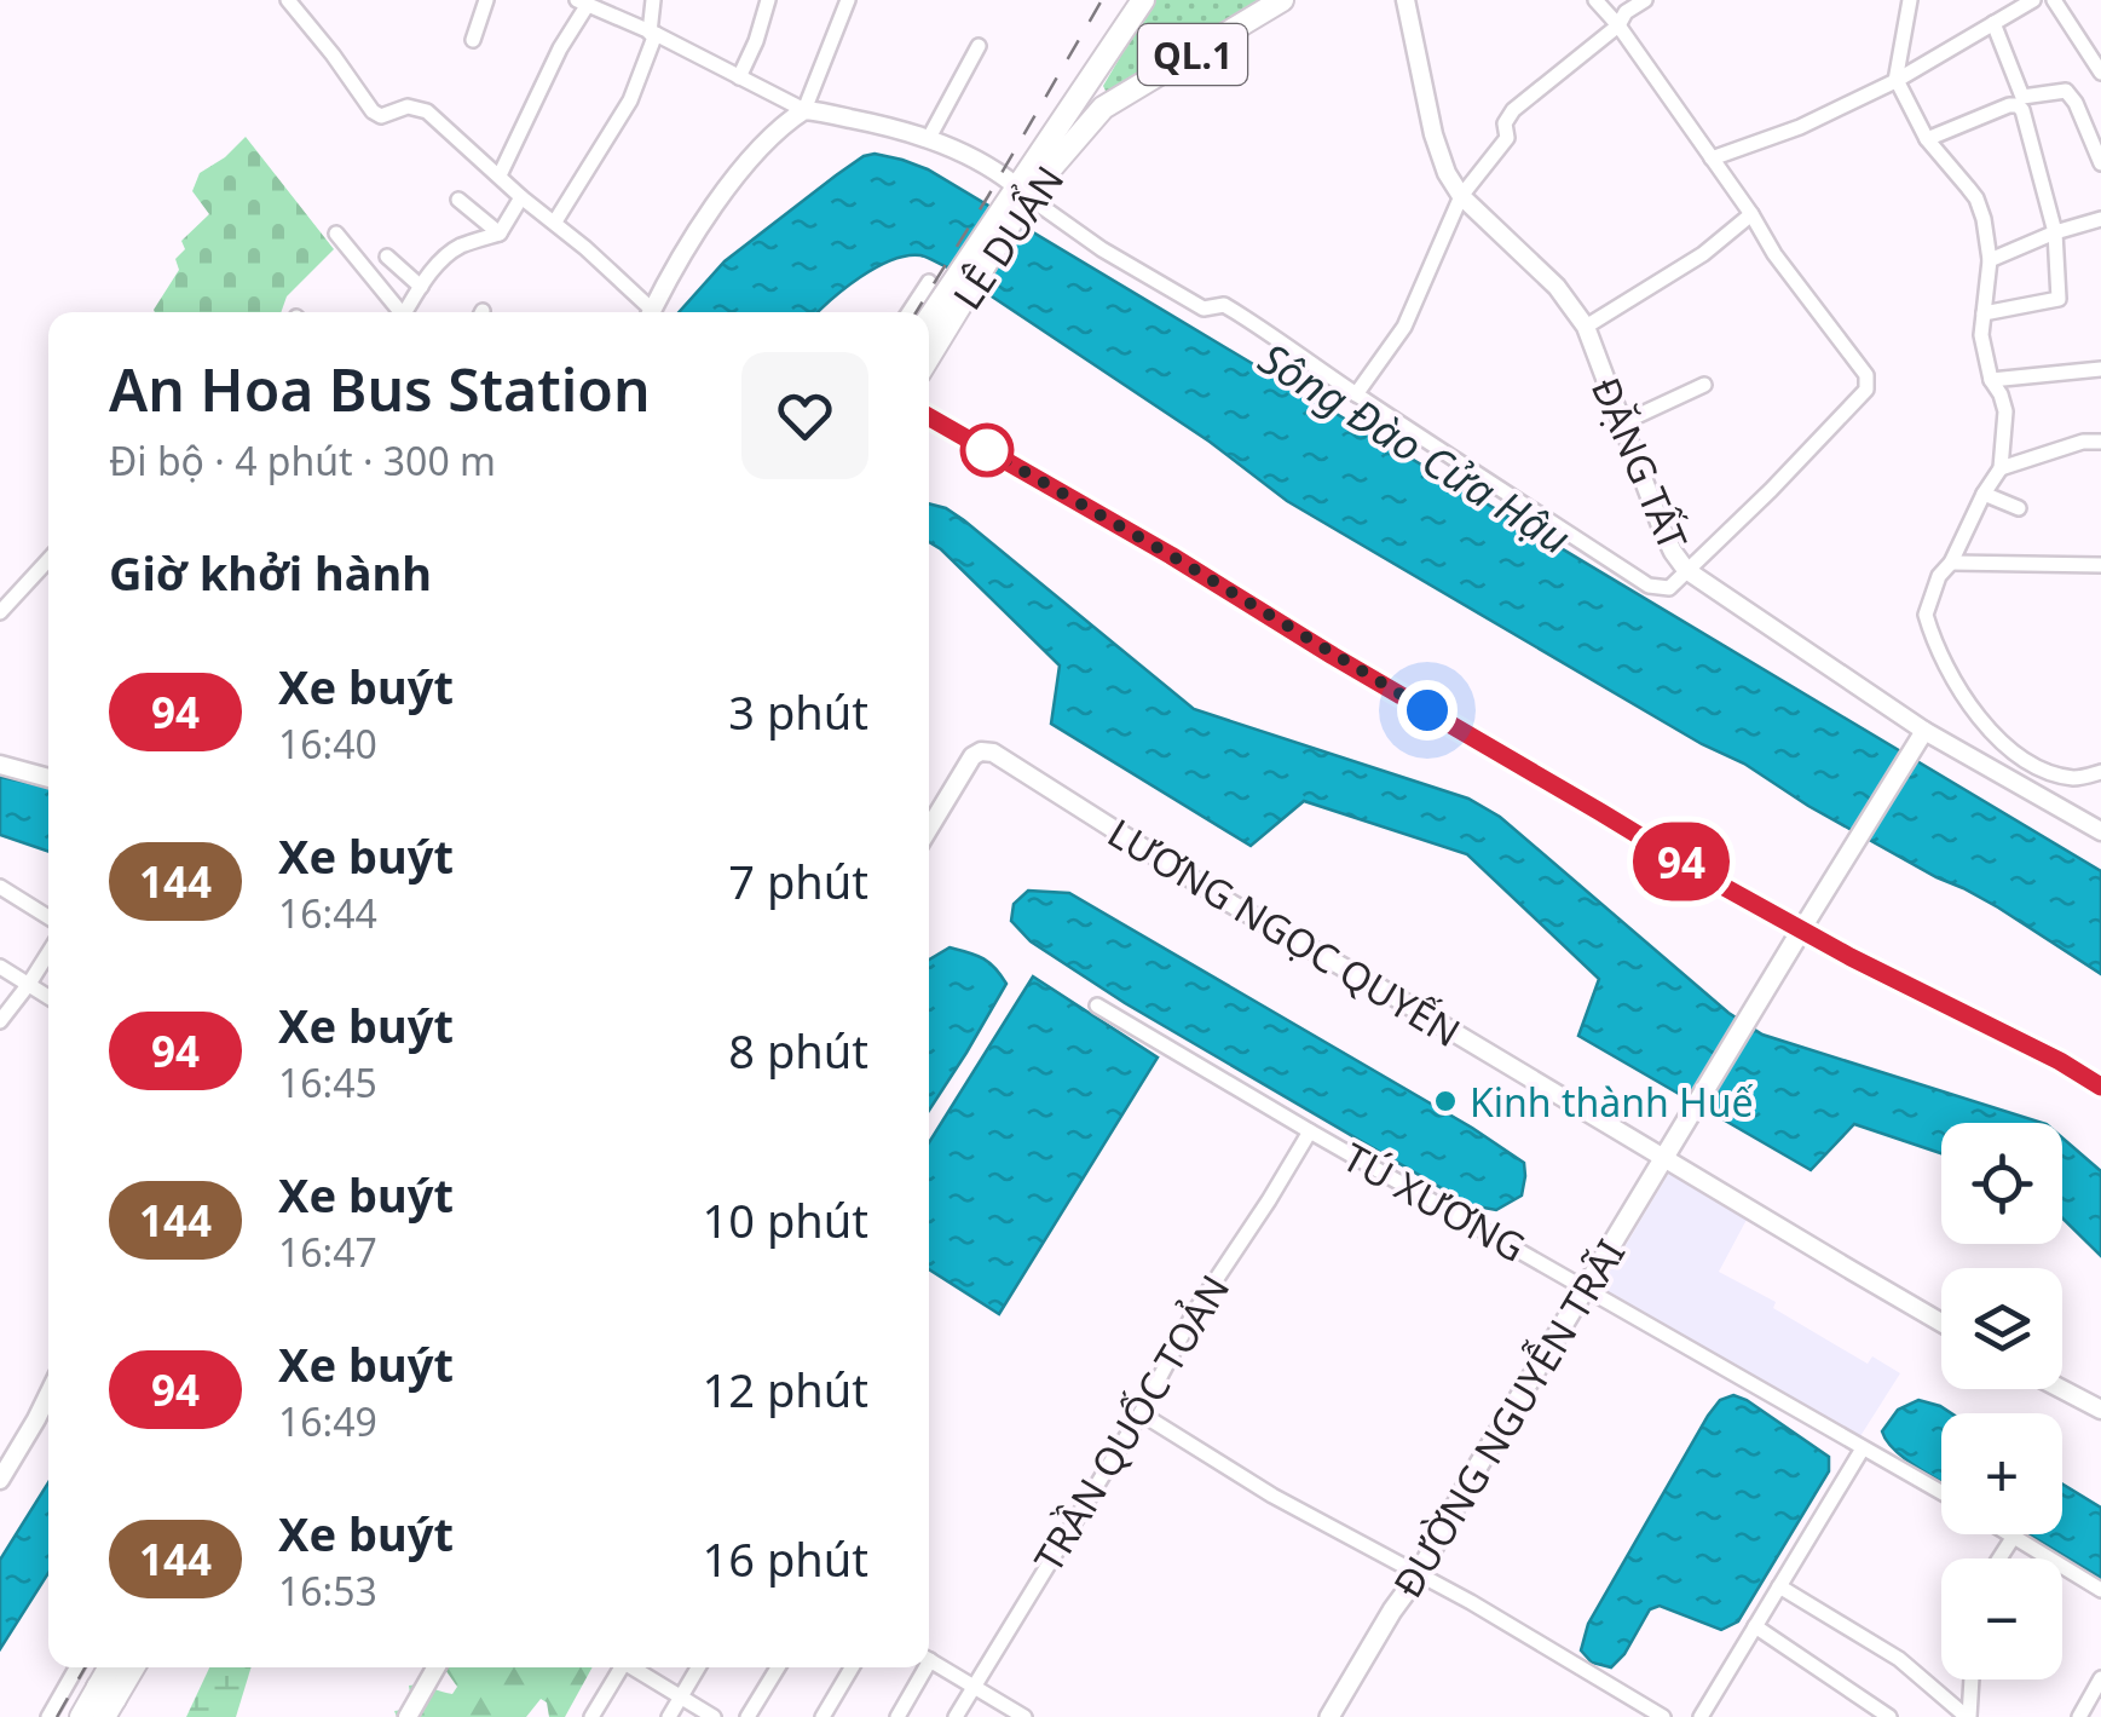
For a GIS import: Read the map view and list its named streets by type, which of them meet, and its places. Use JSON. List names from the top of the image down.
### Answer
{
  "streets": {
    "main road": ["QL.1", "LÊ DUẨN", "ĐƯỜNG NGUYỄN TRÃI"],
    "street": [
      "ĐẶNG TẤT",
      "LƯƠNG NGỌC QUYẾN",
      "TÚ XƯƠNG",
      "TRẦN QUỐC TOẢN"
    ]
  },
  "crossings": [
    ["QL.1", "LÊ DUẨN"],
    ["LƯƠNG NGỌC QUYẾN", "ĐƯỜNG NGUYỄN TRÃI"],
    ["TÚ XƯƠNG", "ĐƯỜNG NGUYỄN TRÃI"],
    ["TÚ XƯƠNG", "TRẦN QUỐC TOẢN"]
  ],
  "water": ["Sông Đào Cửa Hậu"],
  "places": ["Kinh thành Huế"],
  "lines": ["bus line 94"],
  "page": {
    "on_map": "94",
    "heading": [
      ["An Hoa Bus Station", "Đi bộ · 4 phút · 300 m"],
      "Giờ khởi hành"
    ],
    "list": [
      {
        "mark": "94",
        "name": "Xe buýt",
        "note": "16:40",
        "value": "3 phút"
      },
      {
        "mark": "144",
        "name": "Xe buýt",
        "note": "16:44",
        "value": "7 phút"
      },
      {
        "mark": "94",
        "name": "Xe buýt",
        "note": "16:45",
        "value": "8 phút"
      },
      {
        "mark": "144",
        "name": "Xe buýt",
        "note": "16:47",
        "value": "10 phút"
      },
      {
        "mark": "94",
        "name": "Xe buýt",
        "note": "16:49",
        "value": "12 phút"
      },
      {
        "mark": "144",
        "name": "Xe buýt",
        "note": "16:53",
        "value": "16 phút"
      }
    ],
    "map_buttons": ["+", "−"]
  }
}
